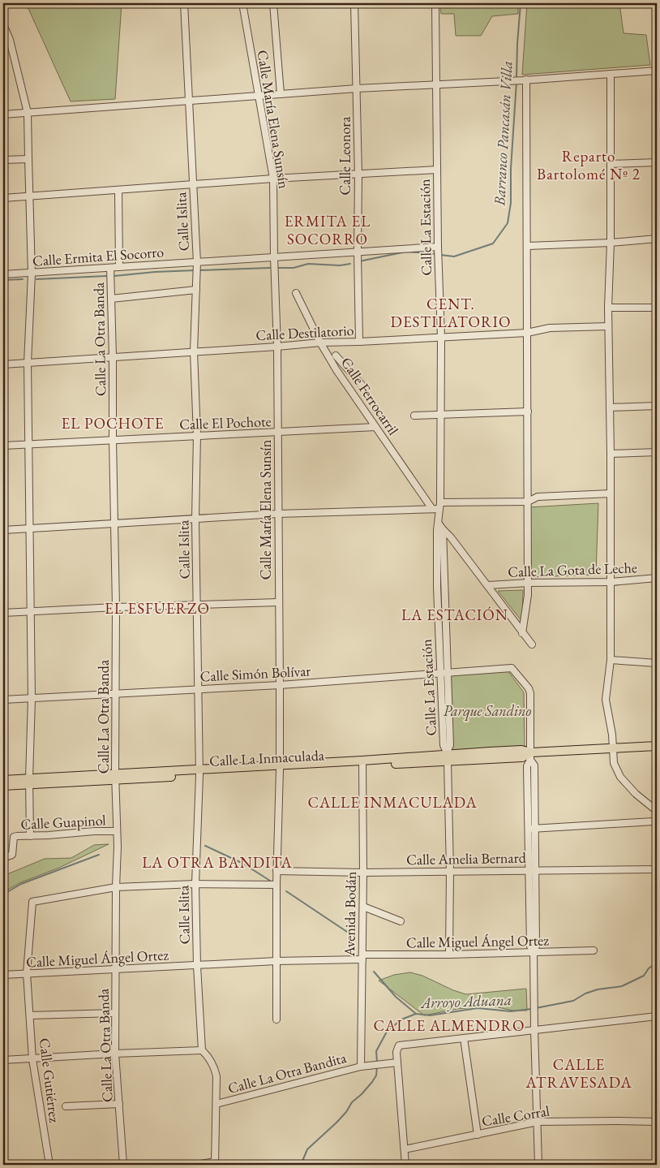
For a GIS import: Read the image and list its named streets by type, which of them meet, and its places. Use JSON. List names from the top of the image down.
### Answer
{
  "streets": {
    "main road": ["Calle La Inmaculada"],
    "street": [
      "Calle María Elena Sunsín",
      "Calle Leonora",
      "Calle Islita",
      "Calle La Estación",
      "Calle Ermita El Socorro",
      "Calle Destilatorio",
      "Calle La Otra Banda",
      "Calle Ferrocarril",
      "Calle El Pochote",
      "Calle La Gota de Leche",
      "Calle Simón Bolívar",
      "Calle Guapinol",
      "Calle Amelia Bernard",
      "Avenida Bodán",
      "Calle Miguel Ángel Ortez",
      "Calle La Otra Bandita",
      "Calle Gutiérrez",
      "Calle Corral"
    ]
  },
  "crossings": [
    ["Calle María Elena Sunsín", "Calle Ermita El Socorro"],
    ["Calle María Elena Sunsín", "Calle Destilatorio"],
    ["Calle María Elena Sunsín", "Calle El Pochote"],
    ["Calle María Elena Sunsín", "Calle Simón Bolívar"],
    ["Calle María Elena Sunsín", "Calle La Inmaculada"],
    ["Calle María Elena Sunsín", "Calle Amelia Bernard"],
    ["Calle María Elena Sunsín", "Calle Miguel Ángel Ortez"],
    ["Calle Leonora", "Calle Ermita El Socorro"],
    ["Calle Leonora", "Calle Destilatorio"],
    ["Calle Islita", "Calle Ermita El Socorro"],
    ["Calle Islita", "Calle Destilatorio"],
    ["Calle Islita", "Calle El Pochote"],
    ["Calle Islita", "Calle Simón Bolívar"],
    ["Calle Islita", "Calle La Inmaculada"],
    ["Calle Islita", "Calle Miguel Ángel Ortez"],
    ["Calle La Estación", "Calle Ermita El Socorro"],
    ["Calle La Estación", "Calle Destilatorio"],
    ["Calle La Estación", "Calle Simón Bolívar"],
    ["Calle La Estación", "Calle La Inmaculada"],
    ["Calle La Estación", "Calle Amelia Bernard"],
    ["Calle La Estación", "Calle Miguel Ángel Ortez"],
    ["Calle Ermita El Socorro", "Calle La Otra Banda"],
    ["Calle Destilatorio", "Calle La Otra Banda"],
    ["Calle Destilatorio", "Calle Ferrocarril"],
    ["Calle La Otra Banda", "Calle El Pochote"],
    ["Calle La Otra Banda", "Calle Simón Bolívar"],
    ["Calle La Otra Banda", "Calle La Inmaculada"],
    ["Calle La Otra Banda", "Calle Guapinol"],
    ["Calle La Otra Banda", "Calle Miguel Ángel Ortez"],
    ["Calle La Otra Banda", "Calle Gutiérrez"],
    ["Calle Ferrocarril", "Calle El Pochote"],
    ["Calle Simón Bolívar", "Calle La Inmaculada"],
    ["Calle La Inmaculada", "Avenida Bodán"],
    ["Calle Amelia Bernard", "Avenida Bodán"],
    ["Avenida Bodán", "Calle Miguel Ángel Ortez"],
    ["Avenida Bodán", "Calle La Otra Bandita"],
    ["Calle Miguel Ángel Ortez", "Calle Gutiérrez"]
  ],
  "districts": [
    "Reparto Bartolomé Nº 2",
    "ERMITA EL SOCORRO",
    "CENT. DESTILATORIO",
    "EL POCHOTE",
    "EL ESFUERZO",
    "LA ESTACIÓN",
    "CALLE INMACULADA",
    "LA OTRA BANDITA",
    "CALLE ALMENDRO",
    "CALLE ATRAVESADA"
  ],
  "water": ["Barranco Pancasán Villa", "Arroyo Aduana"],
  "parks": ["Parque Sandino"]
}
